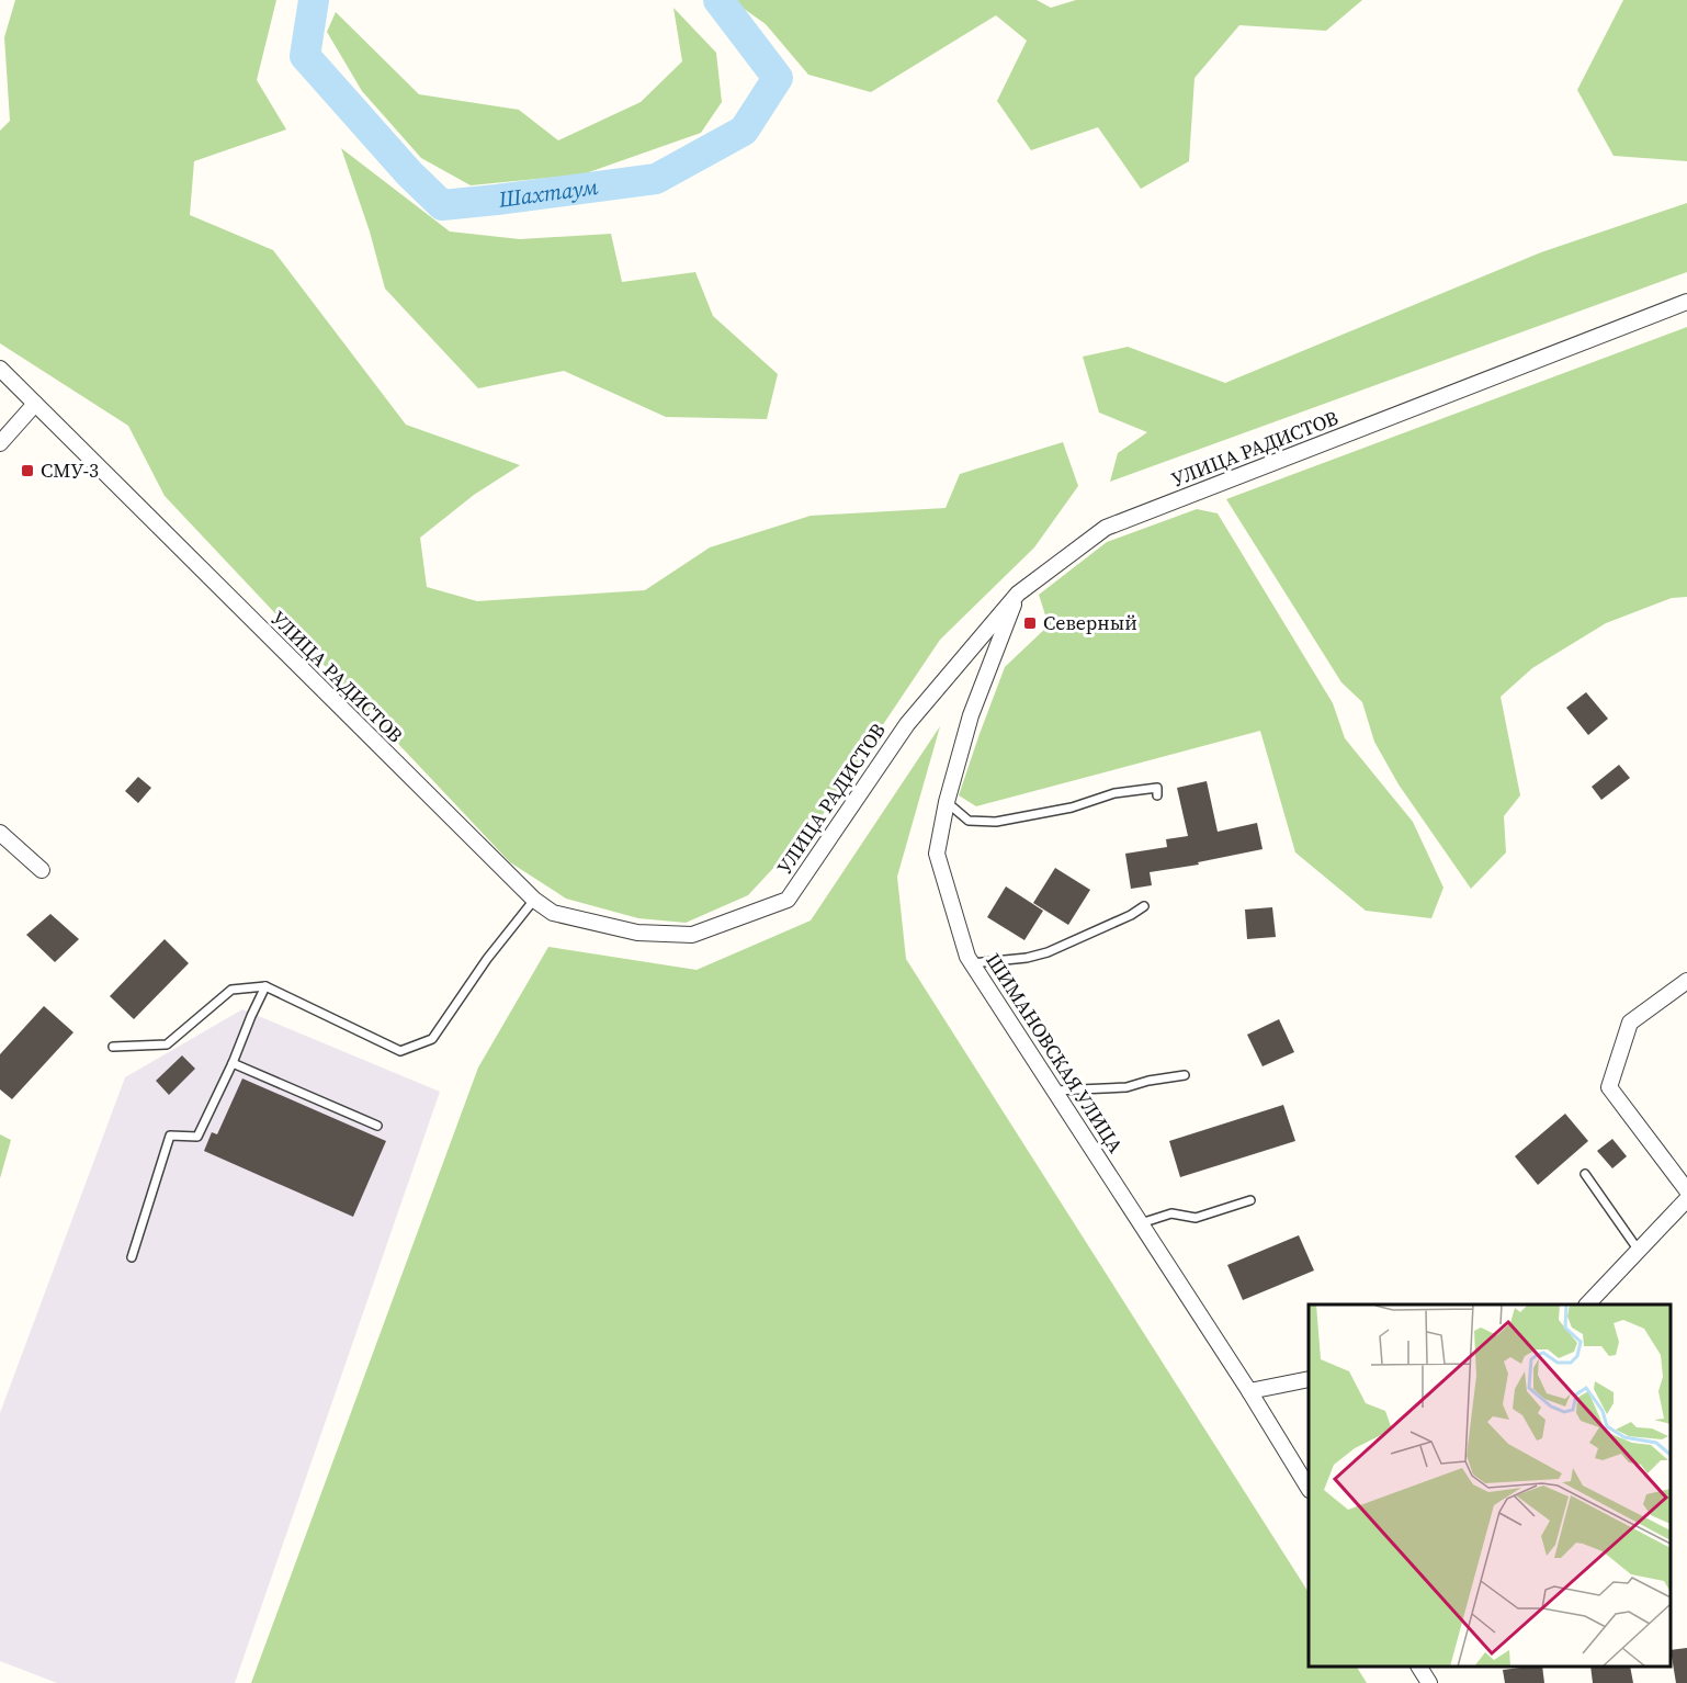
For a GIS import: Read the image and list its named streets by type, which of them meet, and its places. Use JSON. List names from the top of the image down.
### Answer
{
  "streets": {
    "street": ["УЛИЦА РАДИСТОВ", "ШИМАНОВСКАЯ УЛИЦА"]
  },
  "crossings": [
    ["УЛИЦА РАДИСТОВ", "ШИМАНОВСКАЯ УЛИЦА"]
  ],
  "water": ["Шахтаум"],
  "places": {
    "transit": ["СМУ-3", "Северный"]
  }
}
